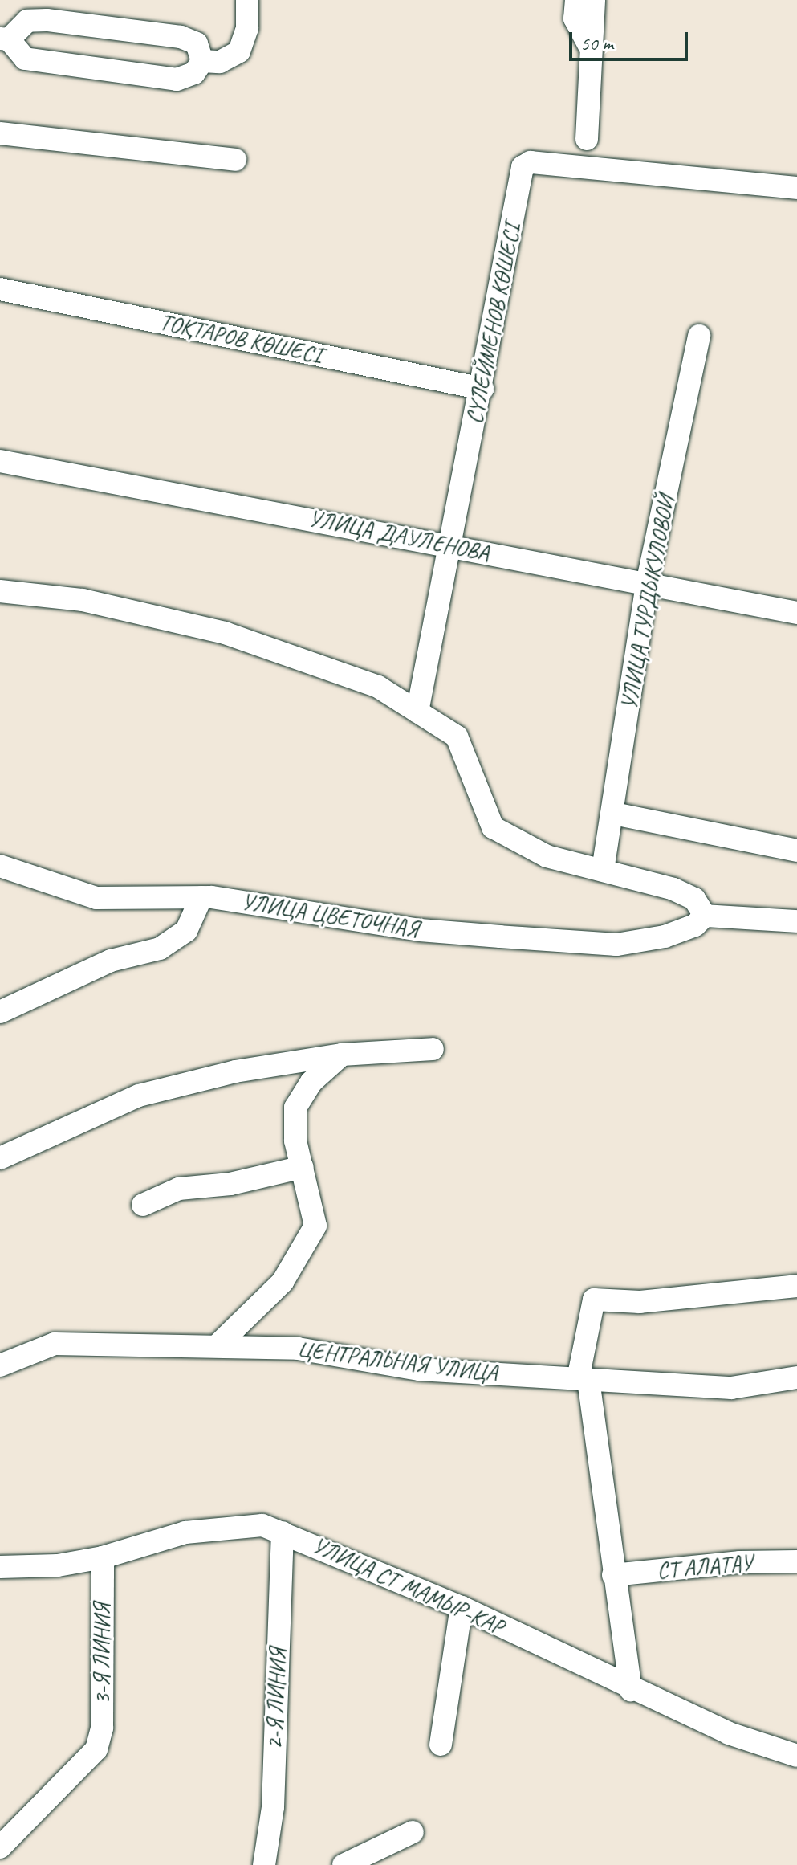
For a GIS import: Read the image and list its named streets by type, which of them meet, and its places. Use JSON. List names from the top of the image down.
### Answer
{
  "streets": {
    "street": [
      "СҮЛЕЙМЕНОВ КӨШЕСІ",
      "ТОҚТАРОВ КӨШЕСІ",
      "УЛИЦА ДАУЛЕНОВА",
      "УЛИЦА ТУРДЫКУЛОВОЙ",
      "УЛИЦА ЦВЕТОЧНАЯ",
      "ЦЕНТРАЛЬНАЯ УЛИЦА",
      "СТ АЛАТАУ",
      "УЛИЦА СТ МАМЫР-КАР",
      "3-Я ЛИНИЯ",
      "2-Я ЛИНИЯ"
    ]
  },
  "crossings": [
    ["СҮЛЕЙМЕНОВ КӨШЕСІ", "ТОҚТАРОВ КӨШЕСІ"],
    ["СҮЛЕЙМЕНОВ КӨШЕСІ", "УЛИЦА ДАУЛЕНОВА"],
    ["УЛИЦА ДАУЛЕНОВА", "УЛИЦА ТУРДЫКУЛОВОЙ"],
    ["УЛИЦА СТ МАМЫР-КАР", "3-Я ЛИНИЯ"],
    ["УЛИЦА СТ МАМЫР-КАР", "2-Я ЛИНИЯ"]
  ],
  "scale_bar": "50 m"
}
